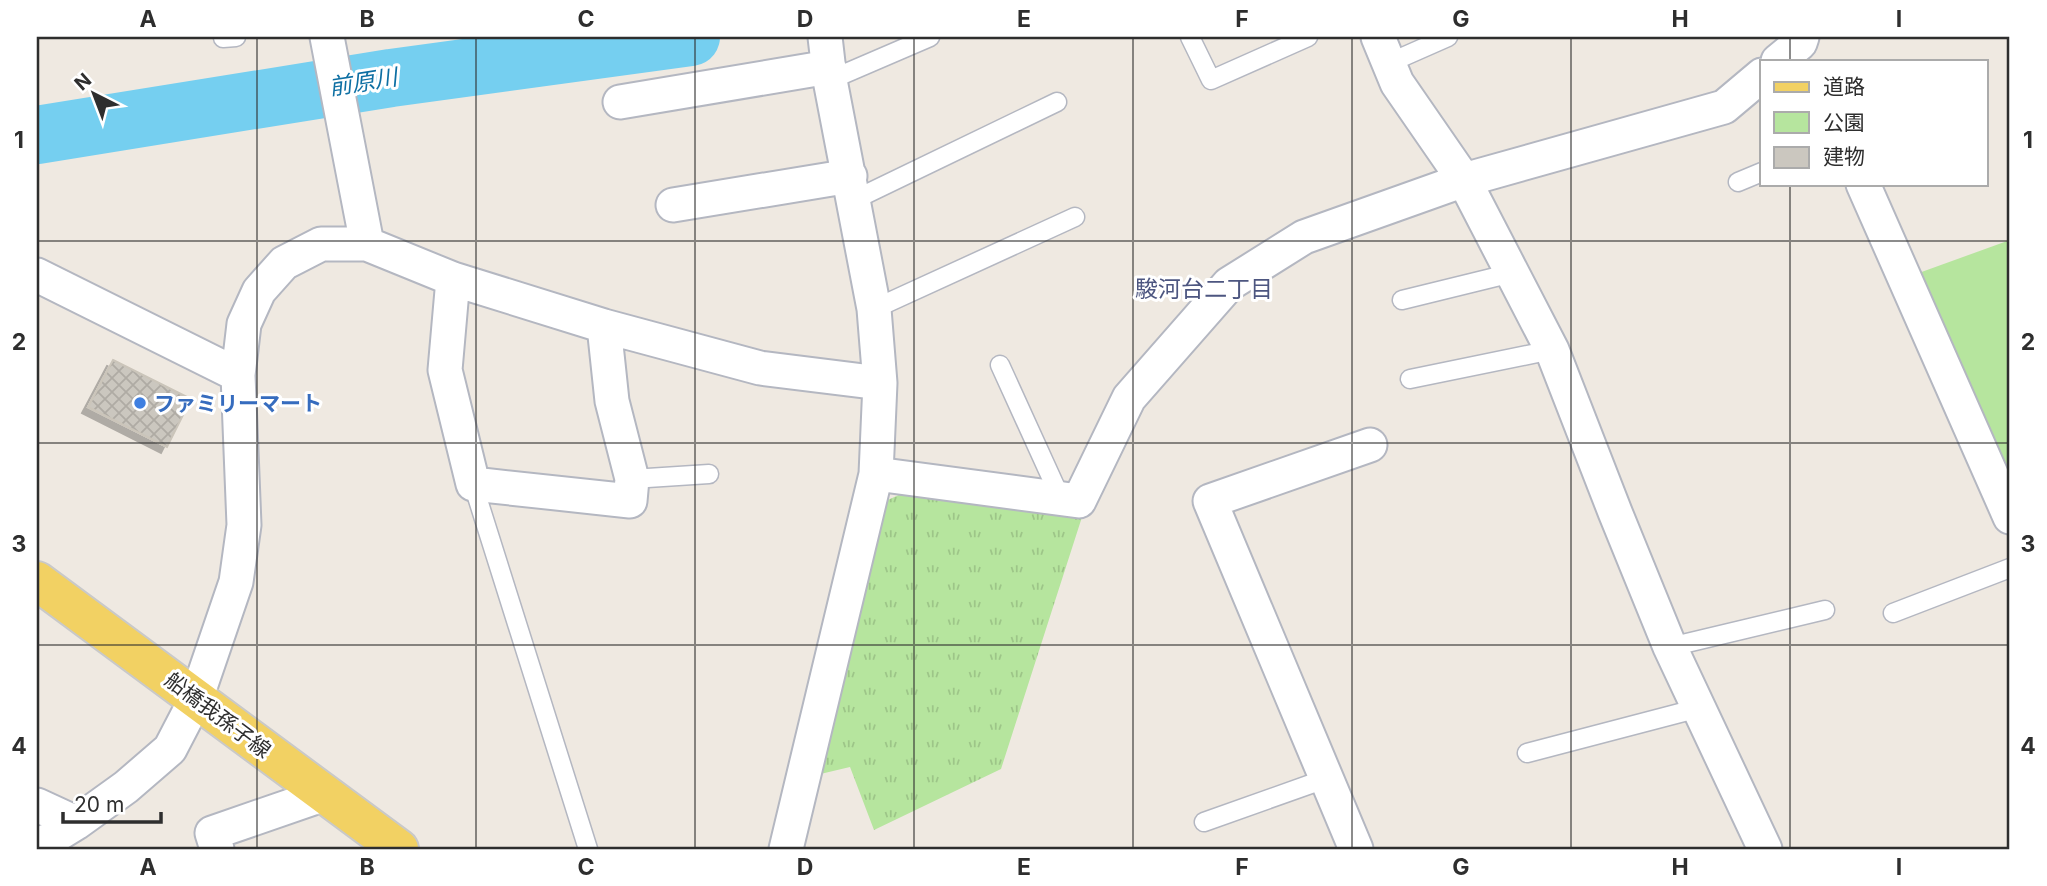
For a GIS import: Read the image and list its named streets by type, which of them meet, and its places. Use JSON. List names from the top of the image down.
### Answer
{
  "streets": {
    "main road": ["船橋我孫子線"]
  },
  "districts": ["駿河台二丁目"],
  "water": ["前原川"],
  "places": ["ファミリーマート"],
  "legend": ["道路", "公園", "建物"],
  "scale_bar": "20 m",
  "north": "top left",
  "grid": {
    "columns": [
      "A",
      "B",
      "C",
      "D",
      "E",
      "F",
      "G",
      "H",
      "I"
    ],
    "rows": [
      "1",
      "2",
      "3",
      "4"
    ]
  }
}
